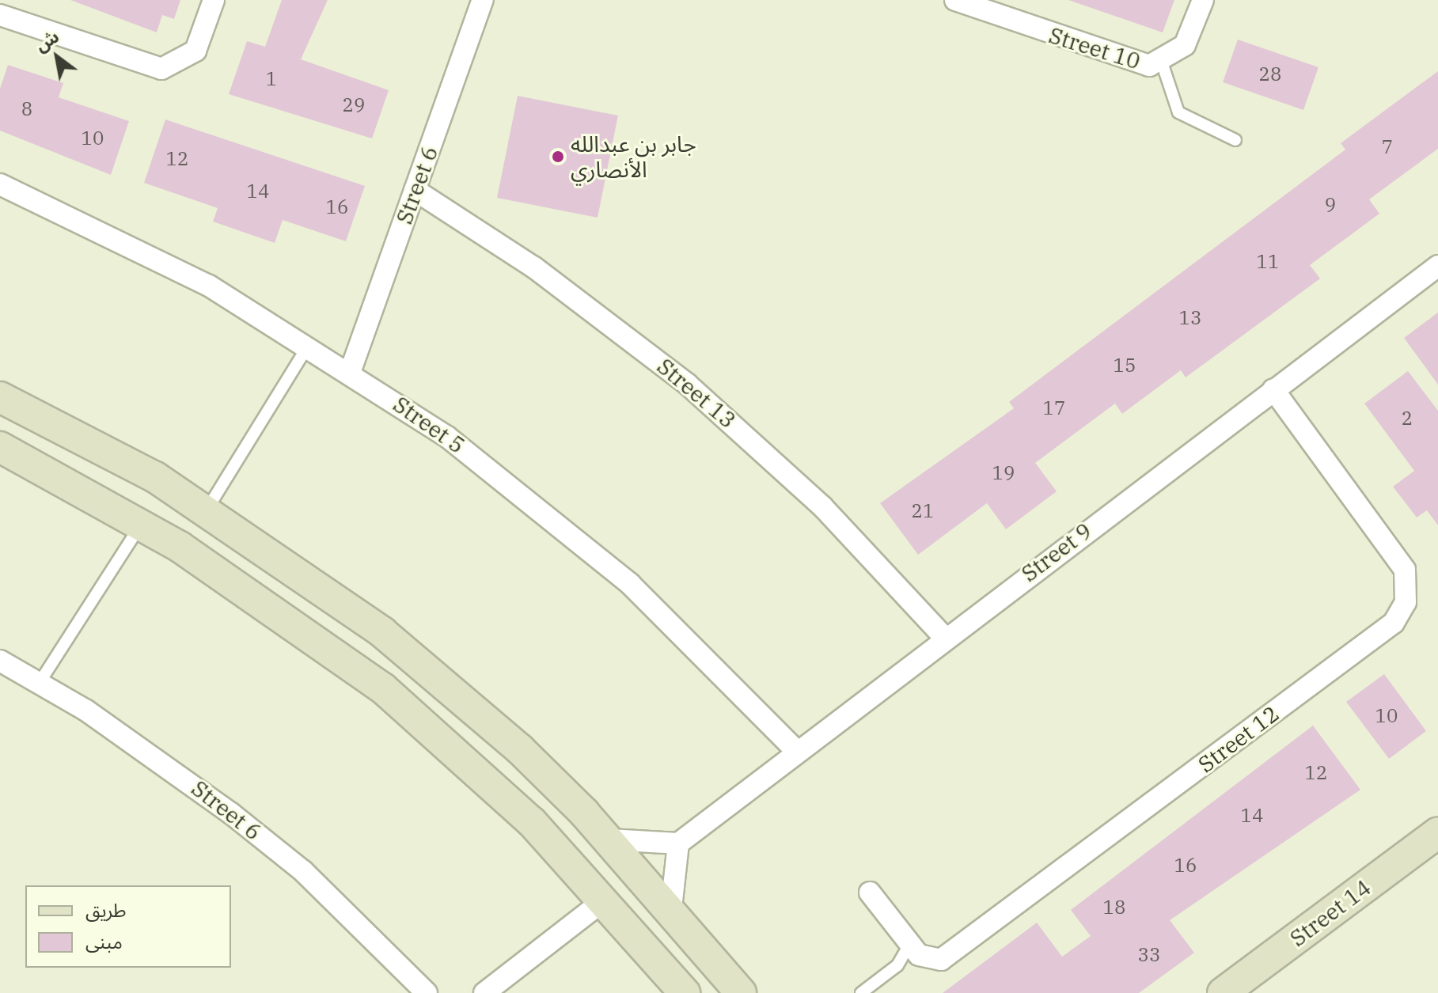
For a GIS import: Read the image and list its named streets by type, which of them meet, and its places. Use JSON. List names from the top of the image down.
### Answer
{
  "streets": {
    "street": [
      "Street 10",
      "Street 6",
      "Street 13",
      "Street 5",
      "Street 9",
      "Street 12",
      "Street 14"
    ]
  },
  "crossings": [
    ["Street 6", "Street 13"],
    ["Street 6", "Street 5"],
    ["Street 13", "Street 9"],
    ["Street 5", "Street 9"],
    ["Street 9", "Street 12"]
  ],
  "places": ["جابر بن عبدالله الأنصاري"],
  "house_numbers": [
    "28",
    "1",
    "29",
    "8",
    "10",
    "7",
    "12",
    "14",
    "9",
    "16",
    "11",
    "13",
    "15",
    "17",
    "2",
    "19",
    "21",
    "10",
    "12",
    "14",
    "16",
    "18",
    "33"
  ],
  "legend": ["طريق", "مبنى"],
  "north": "top left"
}
